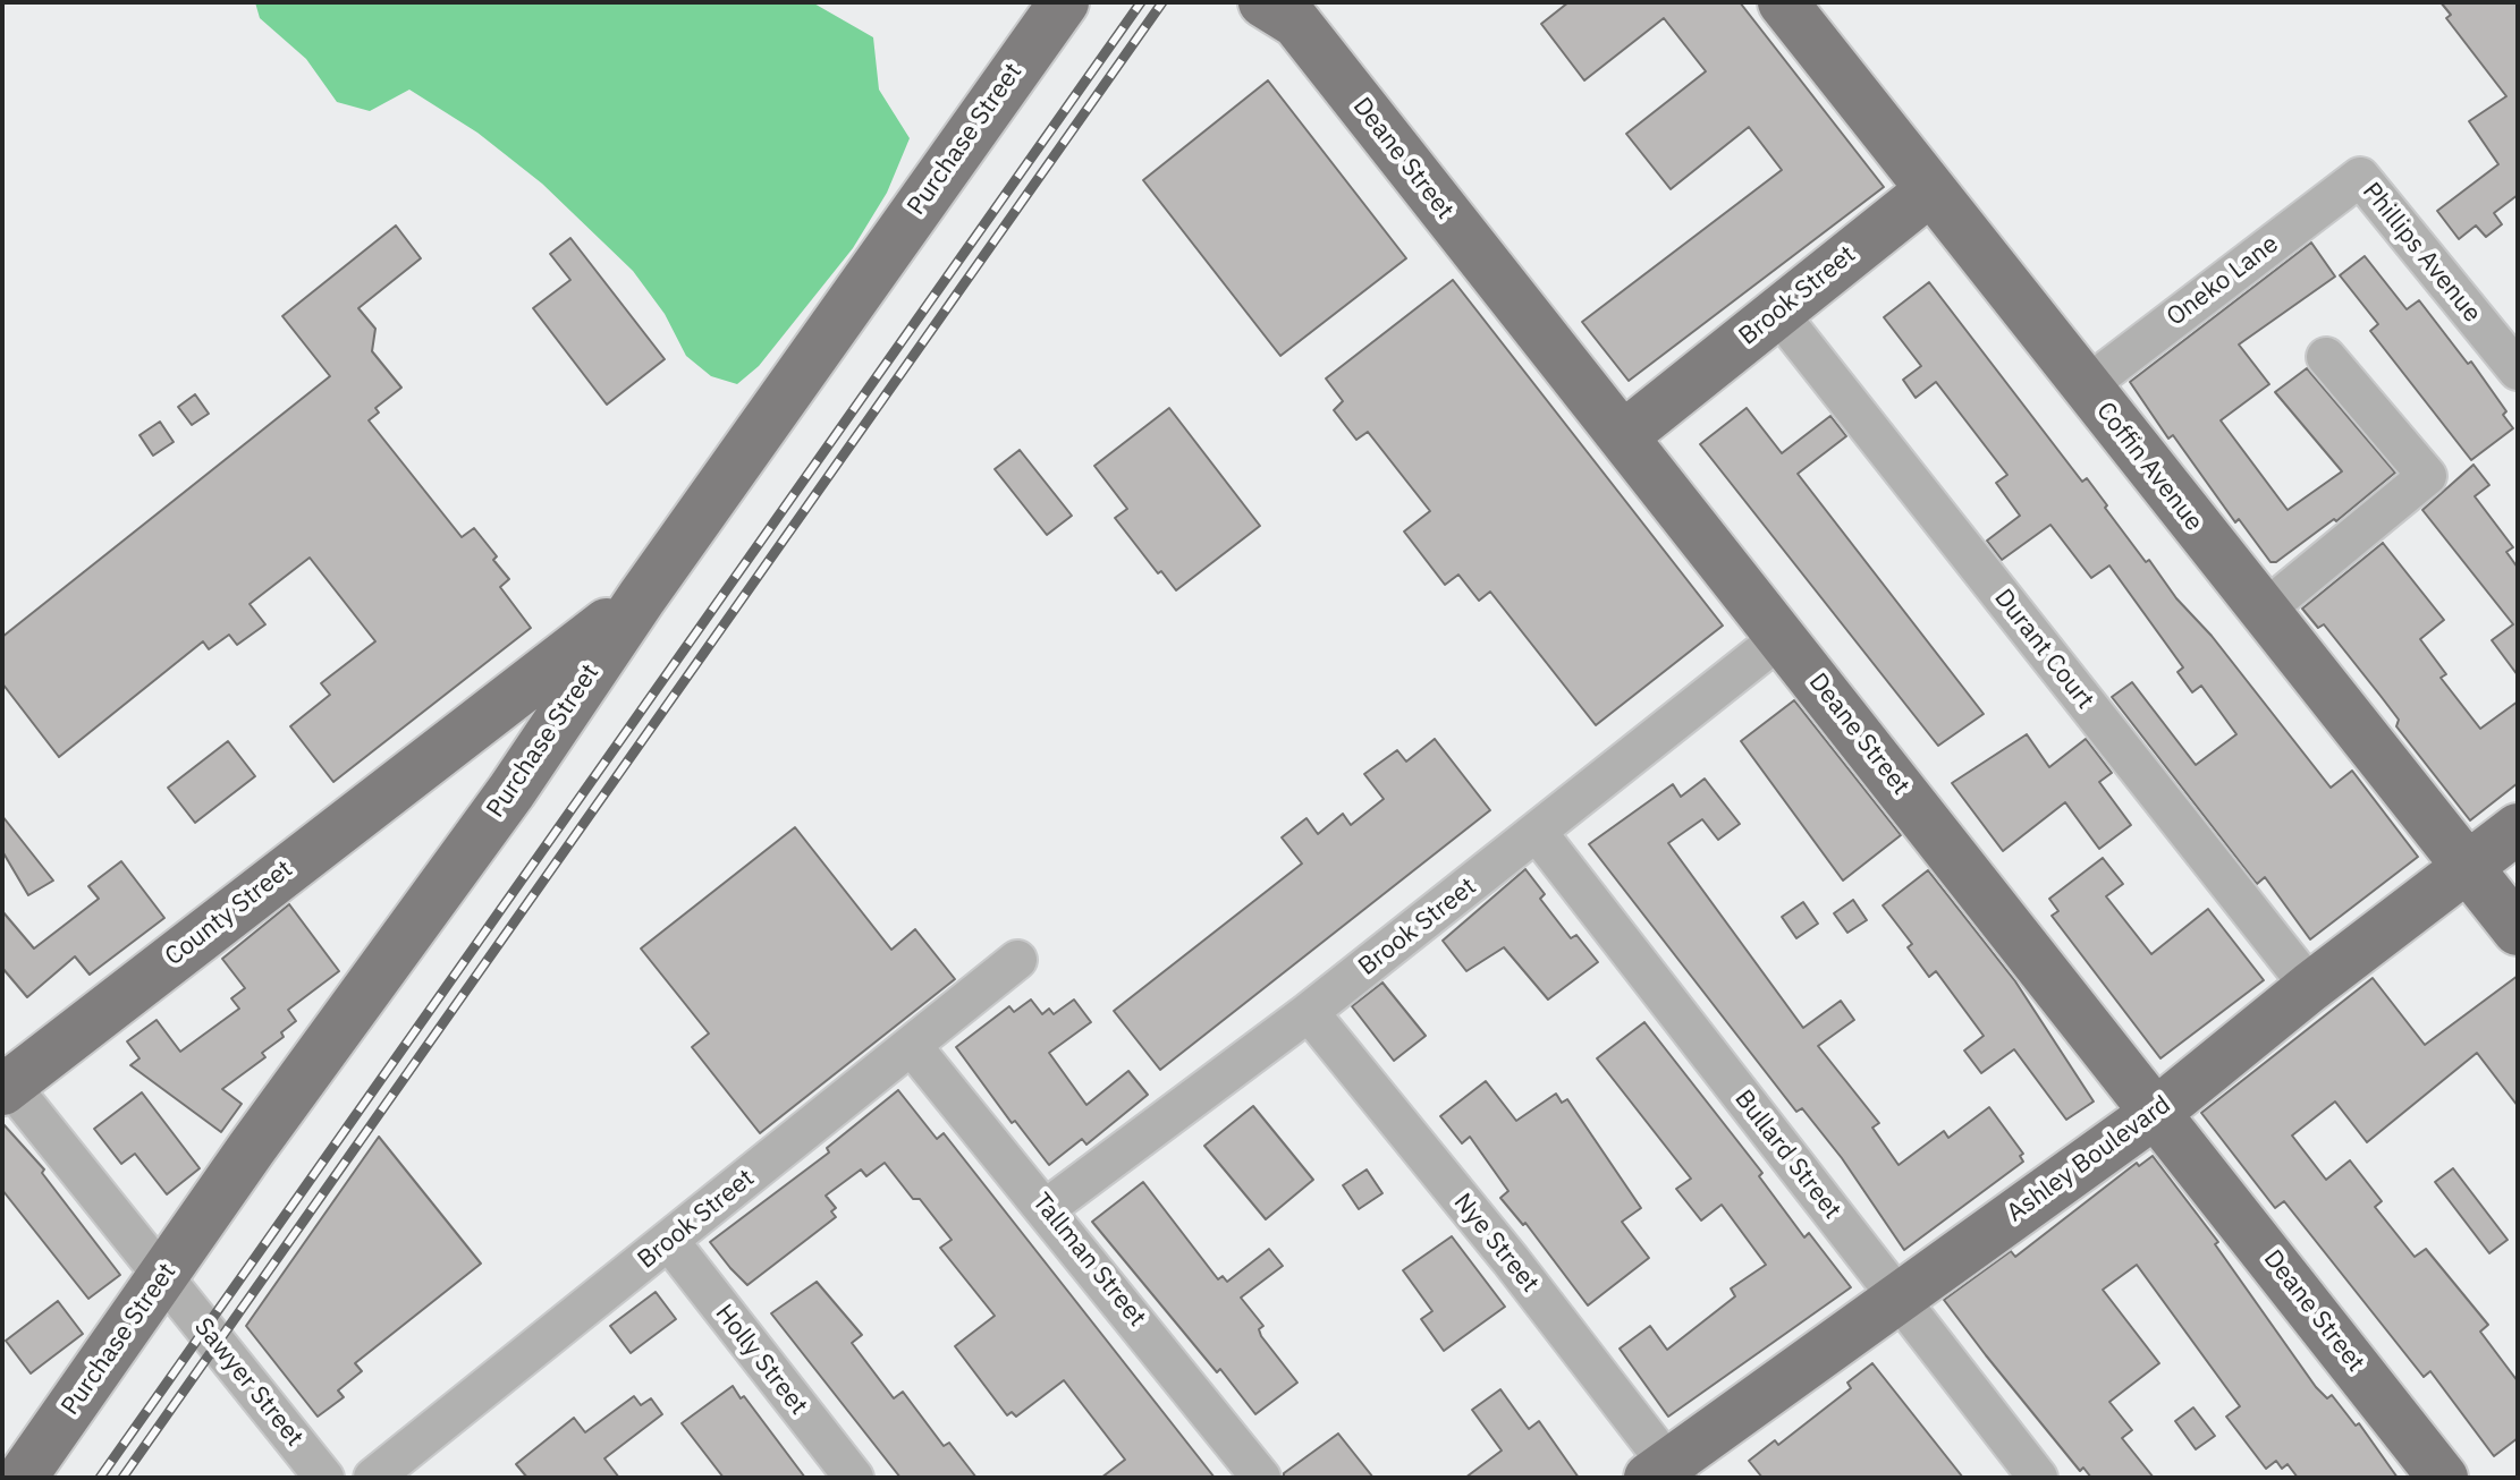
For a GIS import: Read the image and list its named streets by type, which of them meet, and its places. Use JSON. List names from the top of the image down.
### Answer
{
  "streets": {
    "main road": [
      "Purchase Street",
      "Deane Street",
      "Brook Street",
      "Coffin Avenue",
      "County Street",
      "Ashley Boulevard"
    ],
    "street": [
      "Phillips Avenue",
      "Oneko Lane",
      "Durant Court",
      "Bullard Street",
      "Nye Street",
      "Tallman Street",
      "Holly Street",
      "Sawyer Street"
    ]
  },
  "crossings": [
    ["Purchase Street", "County Street"],
    ["Purchase Street", "Sawyer Street"],
    ["Deane Street", "Brook Street"],
    ["Deane Street", "Ashley Boulevard"],
    ["Phillips Avenue", "Oneko Lane"],
    ["Oneko Lane", "Coffin Avenue"],
    ["Brook Street", "Coffin Avenue"],
    ["Brook Street", "Durant Court"],
    ["Brook Street", "Bullard Street"],
    ["Brook Street", "Nye Street"],
    ["Brook Street", "Tallman Street"],
    ["Brook Street", "Holly Street"],
    ["Coffin Avenue", "Ashley Boulevard"],
    ["Durant Court", "Ashley Boulevard"],
    ["County Street", "Sawyer Street"],
    ["Bullard Street", "Ashley Boulevard"],
    ["Ashley Boulevard", "Nye Street"]
  ]
}
